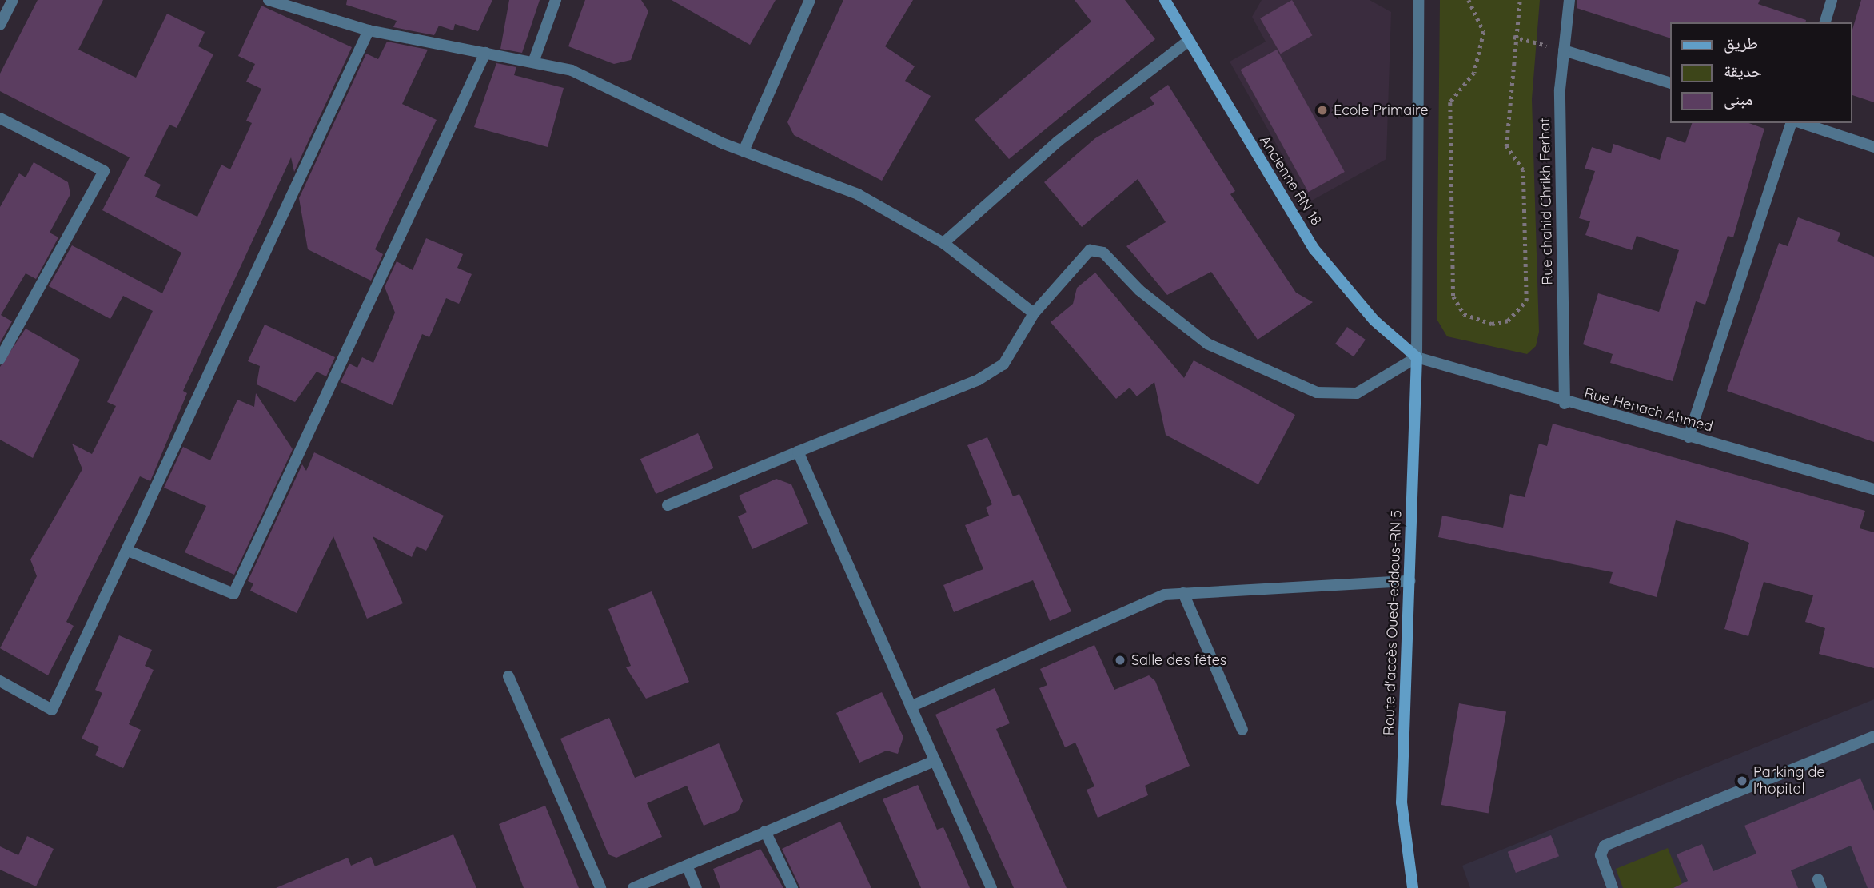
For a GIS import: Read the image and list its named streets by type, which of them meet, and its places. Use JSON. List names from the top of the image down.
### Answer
{
  "streets": {
    "main road": ["Ancienne RN 18", "Route d'accès Oued-eddous-RN 5"],
    "street": ["Rue chahid Chrikh Ferhat", "Rue Henach Ahmed"]
  },
  "crossings": [
    ["Ancienne RN 18", "Rue Henach Ahmed"],
    ["Ancienne RN 18", "Route d'accès Oued-eddous-RN 5"],
    ["Rue chahid Chrikh Ferhat", "Rue Henach Ahmed"],
    ["Rue Henach Ahmed", "Route d'accès Oued-eddous-RN 5"]
  ],
  "places": ["Ecole Primaire", "Salle des fêtes", "Parking de l'hopital"],
  "legend": ["طريق", "حديقة", "مبنى"]
}
